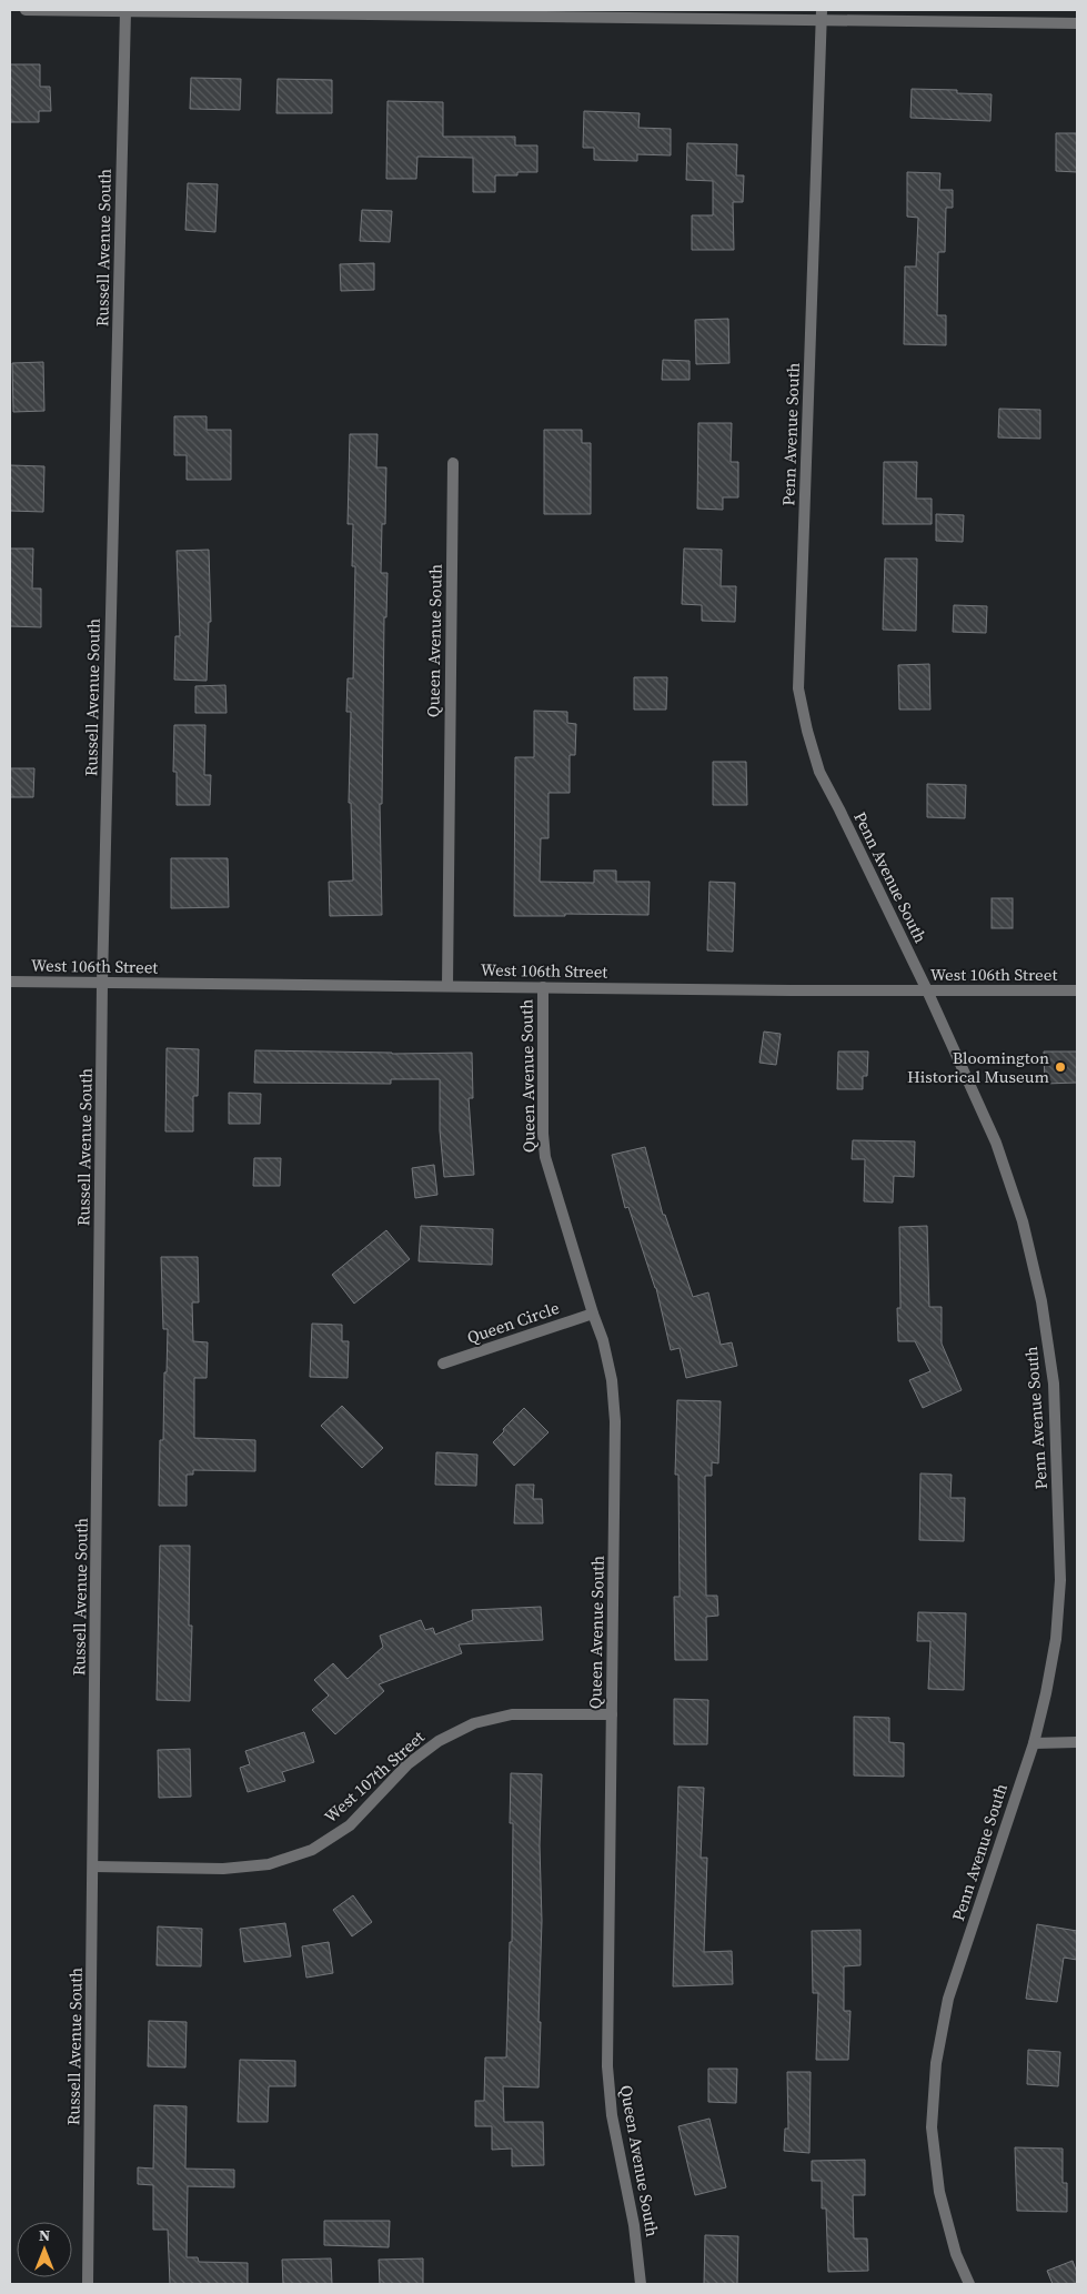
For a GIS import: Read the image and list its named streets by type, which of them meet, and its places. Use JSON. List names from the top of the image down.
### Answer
{
  "streets": {
    "street": [
      "Russell Avenue South",
      "Penn Avenue South",
      "Queen Avenue South",
      "West 106th Street",
      "Queen Circle",
      "West 107th Street"
    ]
  },
  "crossings": [
    ["Russell Avenue South", "West 106th Street"],
    ["Russell Avenue South", "West 107th Street"],
    ["Penn Avenue South", "West 106th Street"],
    ["Queen Avenue South", "West 106th Street"],
    ["Queen Avenue South", "Queen Circle"],
    ["Queen Avenue South", "West 107th Street"]
  ],
  "places": ["Bloomington Historical Museum"],
  "north": "top"
}
